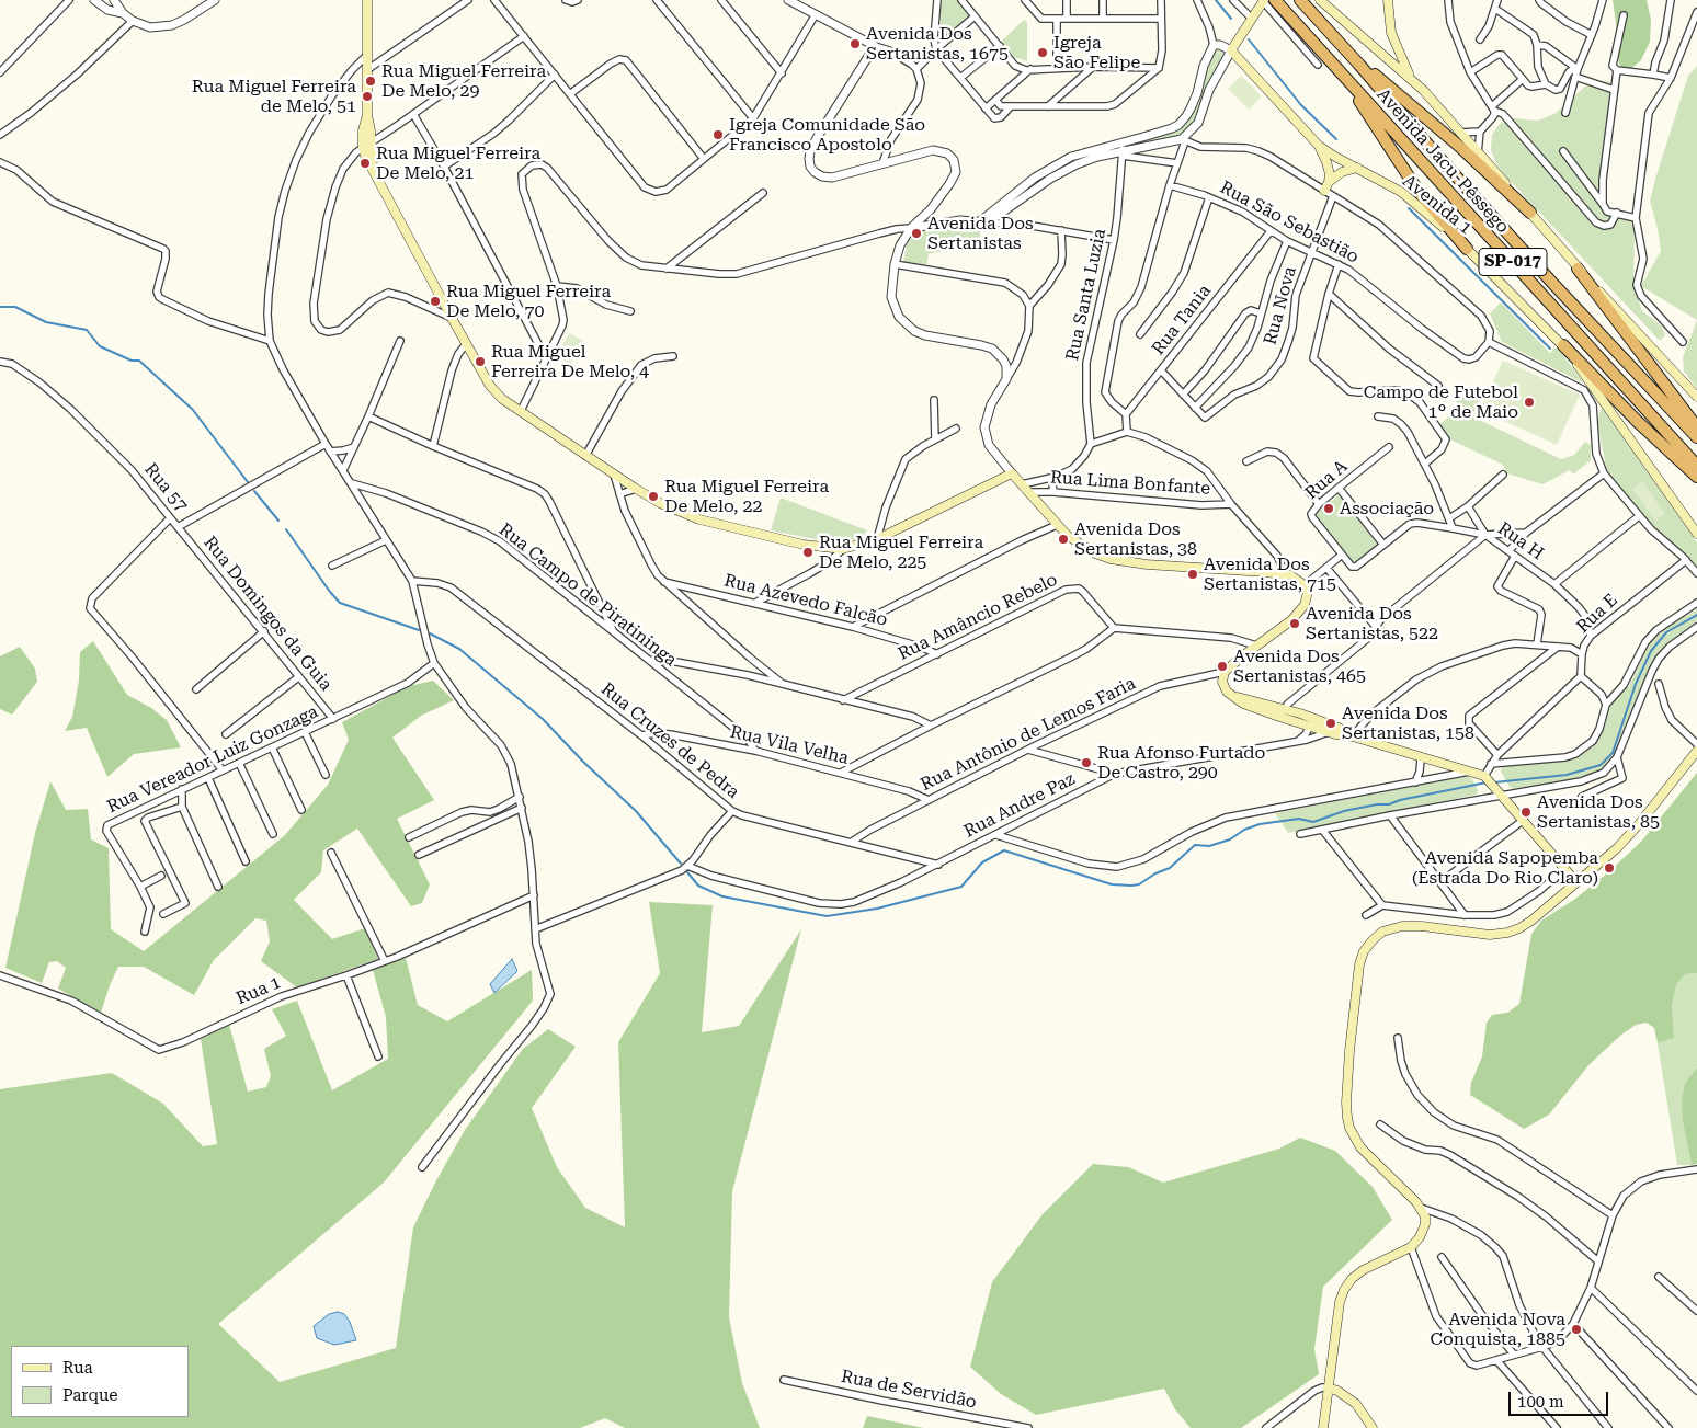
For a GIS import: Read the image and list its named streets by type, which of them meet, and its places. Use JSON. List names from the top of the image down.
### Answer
{
  "streets": {
    "highway": ["Avenida Jacu-Pêssego", "SP-017"],
    "main road": ["Avenida 1"],
    "street": [
      "Rua São Sebastião",
      "Rua Santa Luzia",
      "Rua Nova",
      "Rua Tania",
      "Rua A",
      "Rua Lima Bonfante",
      "Rua 57",
      "Rua H",
      "Rua Campo de Piratininga",
      "Rua Azevedo Falcão",
      "Rua Domingos da Guia",
      "Rua E",
      "Rua Amâncio Rebelo",
      "Rua Antônio de Lemos Faria",
      "Rua Cruzes de Pedra",
      "Rua Vila Velha",
      "Rua Vereador Luiz Gonzaga",
      "Rua Andre Paz",
      "Rua 1",
      "Rua de Servidão"
    ]
  },
  "crossings": [
    ["Rua São Sebastião", "Rua Nova"],
    ["Rua São Sebastião", "Rua Tania"],
    ["Rua A", "Rua H"],
    ["Rua 57", "Rua Domingos da Guia"],
    ["Rua H", "Rua E"],
    ["Rua Campo de Piratininga", "Rua Vila Velha"],
    ["Rua Azevedo Falcão", "Rua Amâncio Rebelo"],
    ["Rua Domingos da Guia", "Rua Vereador Luiz Gonzaga"],
    ["Rua Antônio de Lemos Faria", "Rua Cruzes de Pedra"],
    ["Rua Antônio de Lemos Faria", "Rua Vila Velha"],
    ["Rua Cruzes de Pedra", "Rua Vila Velha"],
    ["Rua Cruzes de Pedra", "Rua Andre Paz"]
  ],
  "places": [
    "Avenida Dos Sertanistas, 1675",
    "Igreja São Felipe",
    "Rua Miguel Ferreira De Melo, 29",
    "Rua Miguel Ferreira de Melo, 51",
    "Igreja Comunidade São Francisco Apostolo",
    "Rua Miguel Ferreira De Melo, 21",
    "Avenida Dos Sertanistas",
    "Rua Miguel Ferreira De Melo, 70",
    "Rua Miguel Ferreira De Melo, 4",
    "Campo de Futebol 1° de Maio",
    "Rua Miguel Ferreira De Melo, 22",
    "Associação",
    "Avenida Dos Sertanistas, 38",
    "Rua Miguel Ferreira De Melo, 225",
    "Avenida Dos Sertanistas, 715",
    "Avenida Dos Sertanistas, 522",
    "Avenida Dos Sertanistas, 465",
    "Avenida Dos Sertanistas, 158",
    "Rua Afonso Furtado De Castro, 290",
    "Avenida Dos Sertanistas, 85",
    "Avenida Sapopemba (Estrada Do Rio Claro)",
    "Avenida Nova Conquista, 1885"
  ],
  "legend": ["Rua", "Parque"],
  "scale_bar": "100 m"
}
